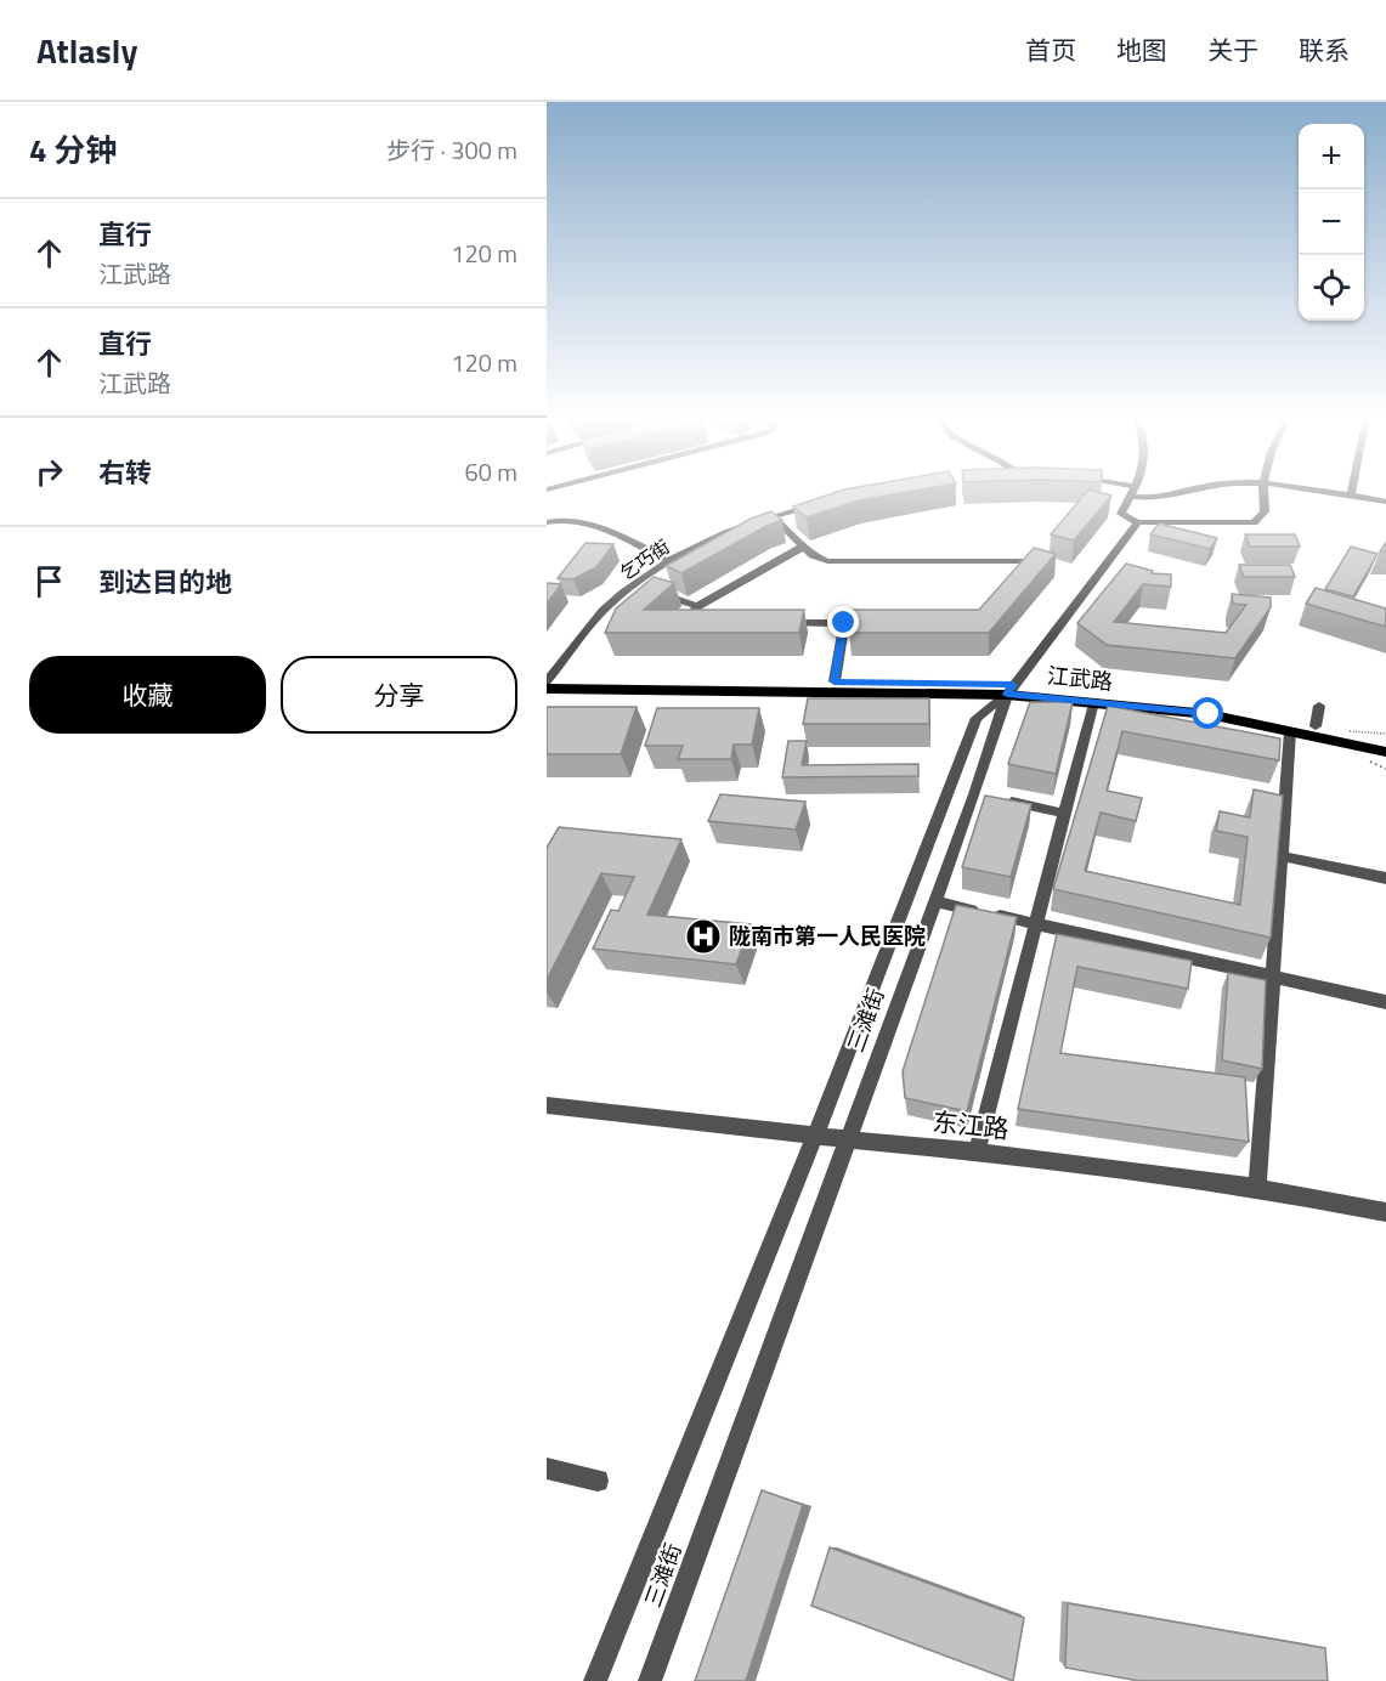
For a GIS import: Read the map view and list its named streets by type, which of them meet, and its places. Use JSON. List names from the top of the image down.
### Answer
{
  "streets": {
    "main road": ["江武路"],
    "street": ["乞巧街", "三滩街", "东江路"]
  },
  "crossings": [
    ["乞巧街", "江武路"],
    ["江武路", "三滩街"],
    ["三滩街", "东江路"]
  ],
  "places": {
    "hospital": ["陇南市第一人民医院"]
  },
  "page": {
    "header": "Atlasly",
    "nav": [
      "首页",
      "地图",
      "关于",
      "联系"
    ],
    "heading": ["4 分钟", "步行 · 300 m"],
    "map_buttons": ["+", "−"],
    "list": [
      ["直行", "江武路", "120 m"],
      ["直行", "江武路", "120 m"],
      ["右转", "60 m"],
      "到达目的地"
    ],
    "buttons": ["收藏", "分享"]
  }
}
